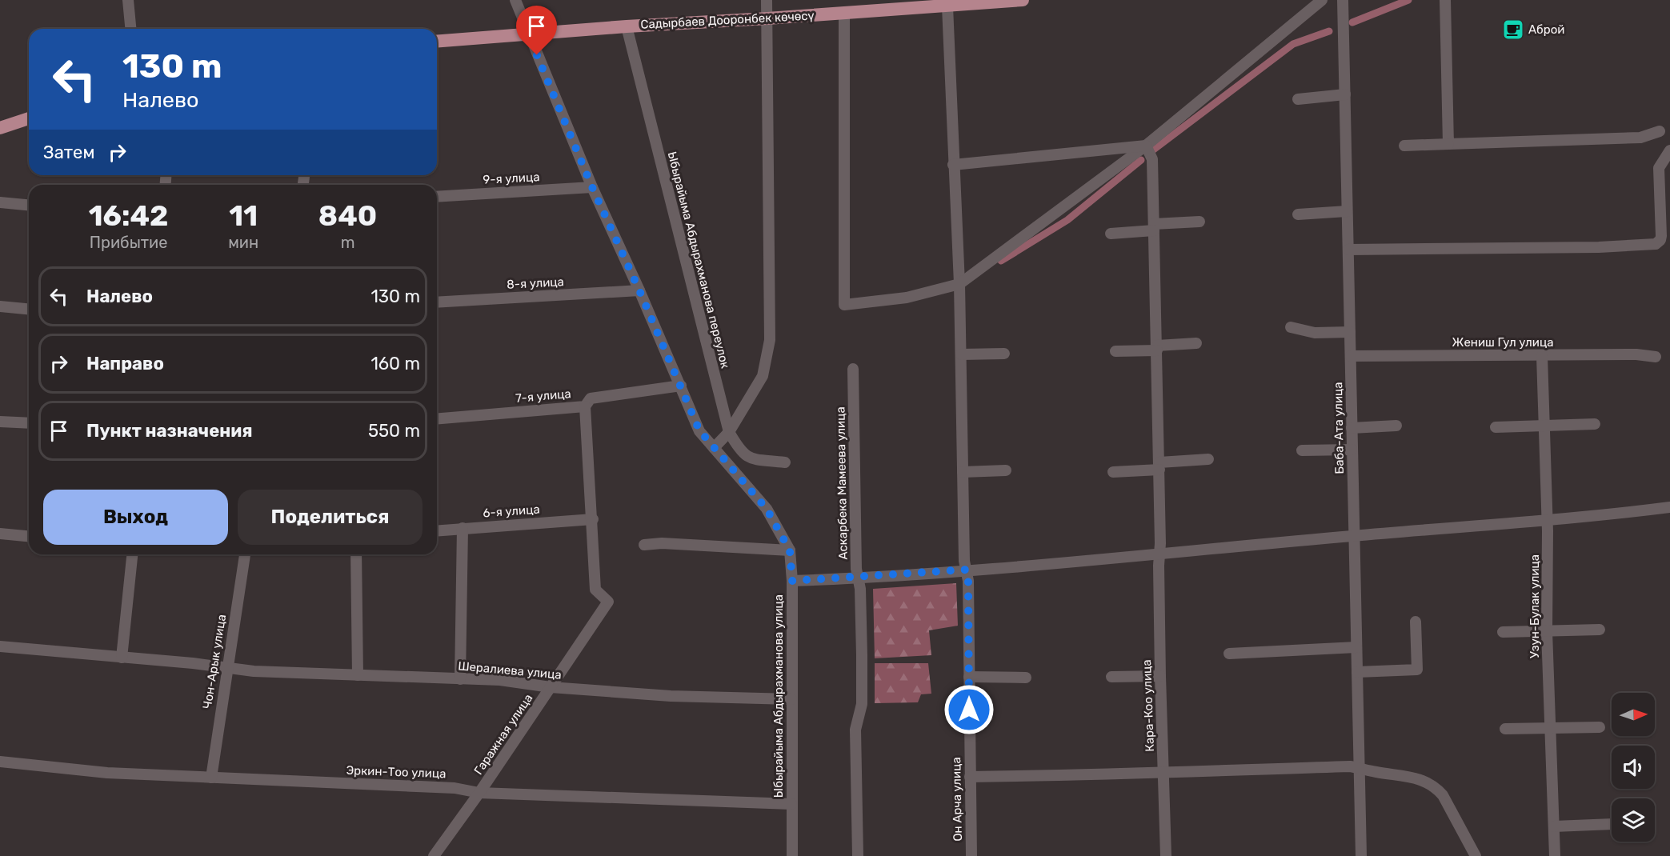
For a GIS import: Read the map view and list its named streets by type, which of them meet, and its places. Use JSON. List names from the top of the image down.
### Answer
{
  "streets": {
    "main road": ["Садырбаев Дооронбек көчөсү"],
    "street": [
      "9-я улица",
      "Ыбырайыма Абдырахманова переулок",
      "8-я улица",
      "Жениш Гул улица",
      "7-я улица",
      "Баба-Ата улица",
      "Аскарбека Мамеева улица",
      "6-я улица",
      "Узун-Булак улица",
      "Чон-Арык улица",
      "Шералиева улица",
      "Ыбырайыма Абдырахманова улица",
      "Кара-Коо улица",
      "Гаражная улица",
      "Эркин-Тоо улица",
      "Он Арча улица"
    ]
  },
  "crossings": [
    ["Садырбаев Дооронбек көчөсү", "Ыбырайыма Абдырахманова переулок"],
    ["Садырбаев Дооронбек көчөсү", "Ыбырайыма Абдырахманова улица"],
    ["Садырбаев Дооронбек көчөсү", "Он Арча улица"],
    ["9-я улица", "Ыбырайыма Абдырахманова улица"],
    ["8-я улица", "Ыбырайыма Абдырахманова улица"],
    ["Жениш Гул улица", "Баба-Ата улица"],
    ["Жениш Гул улица", "Узун-Булак улица"],
    ["7-я улица", "Ыбырайыма Абдырахманова улица"],
    ["7-я улица", "Гаражная улица"],
    ["6-я улица", "Гаражная улица"],
    ["Чон-Арык улица", "Шералиева улица"],
    ["Чон-Арык улица", "Эркин-Тоо улица"],
    ["Шералиева улица", "Ыбырайыма Абдырахманова улица"],
    ["Шералиева улица", "Гаражная улица"],
    ["Ыбырайыма Абдырахманова улица", "Эркин-Тоо улица"],
    ["Гаражная улица", "Эркин-Тоо улица"]
  ],
  "places": {
    "cafe": ["Аброй"]
  },
  "north": "right",
  "page": {
    "turn": ["130 m", "Налево"],
    "then": "Затем",
    "eta": [
      "16:42",
      "Прибытие",
      "11",
      "мин",
      "840",
      "m"
    ],
    "list": [
      {
        "name": "Налево",
        "value": "130 m"
      },
      {
        "name": "Направо",
        "value": "160 m"
      },
      {
        "name": "Пункт назначения",
        "value": "550 m"
      }
    ],
    "buttons": ["Выход", "Поделиться"]
  }
}
